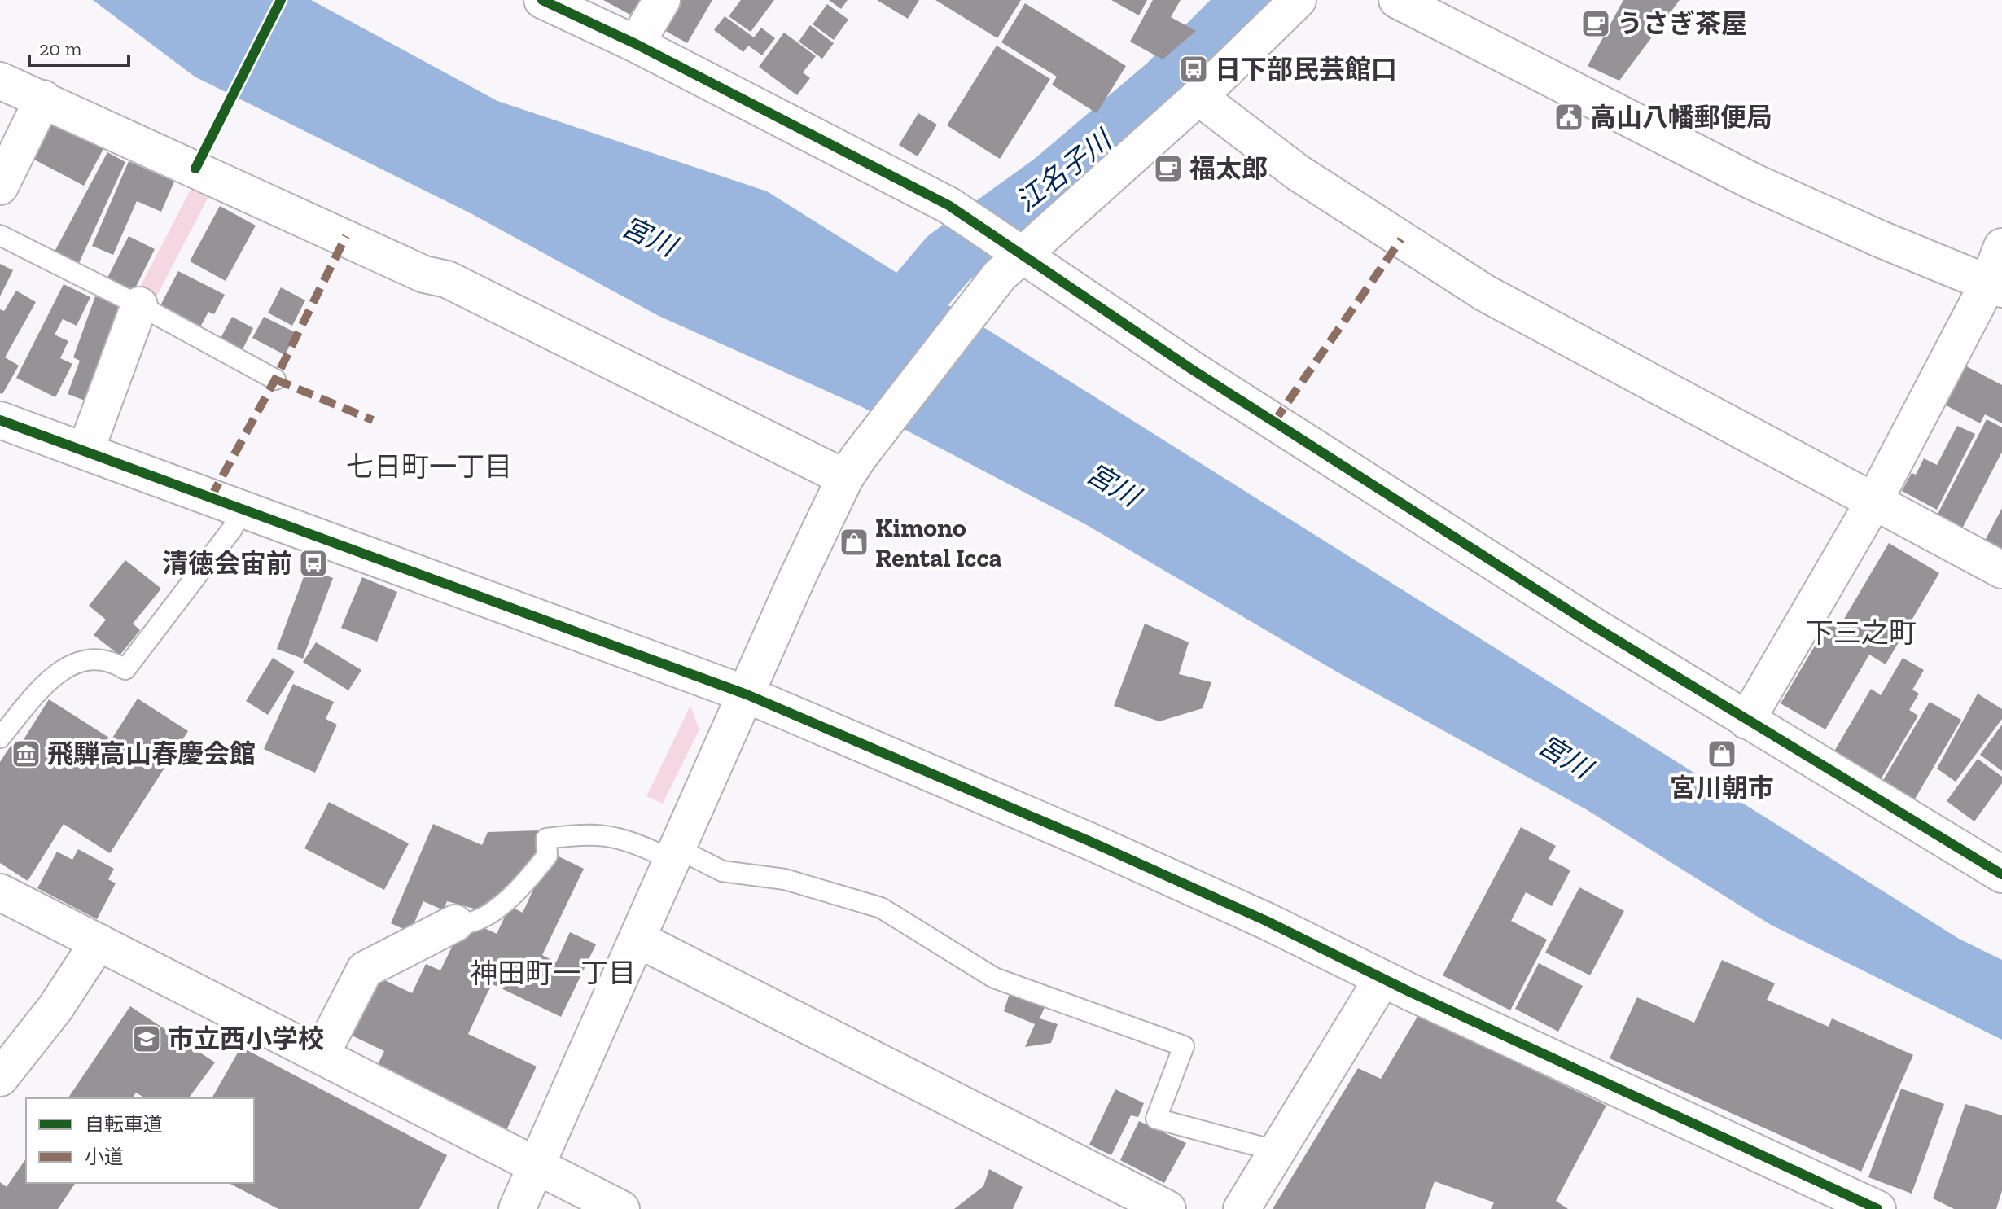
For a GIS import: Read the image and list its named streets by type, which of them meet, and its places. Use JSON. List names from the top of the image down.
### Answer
{
  "districts": ["七日町一丁目", "下三之町", "神田町一丁目"],
  "water": ["江名子川", "宮川"],
  "places": {
    "cafe": ["うさぎ茶屋", "福太郎"],
    "bus stop": ["日下部民芸館口", "清徳会宙前"],
    "public building": ["高山八幡郵便局"],
    "shop": ["Kimono Rental Icca", "宮川朝市"],
    "museum": ["飛騨高山春慶会館"],
    "school or university": ["市立西小学校"]
  },
  "legend": ["自転車道", "小道"],
  "scale_bar": "20 m"
}
